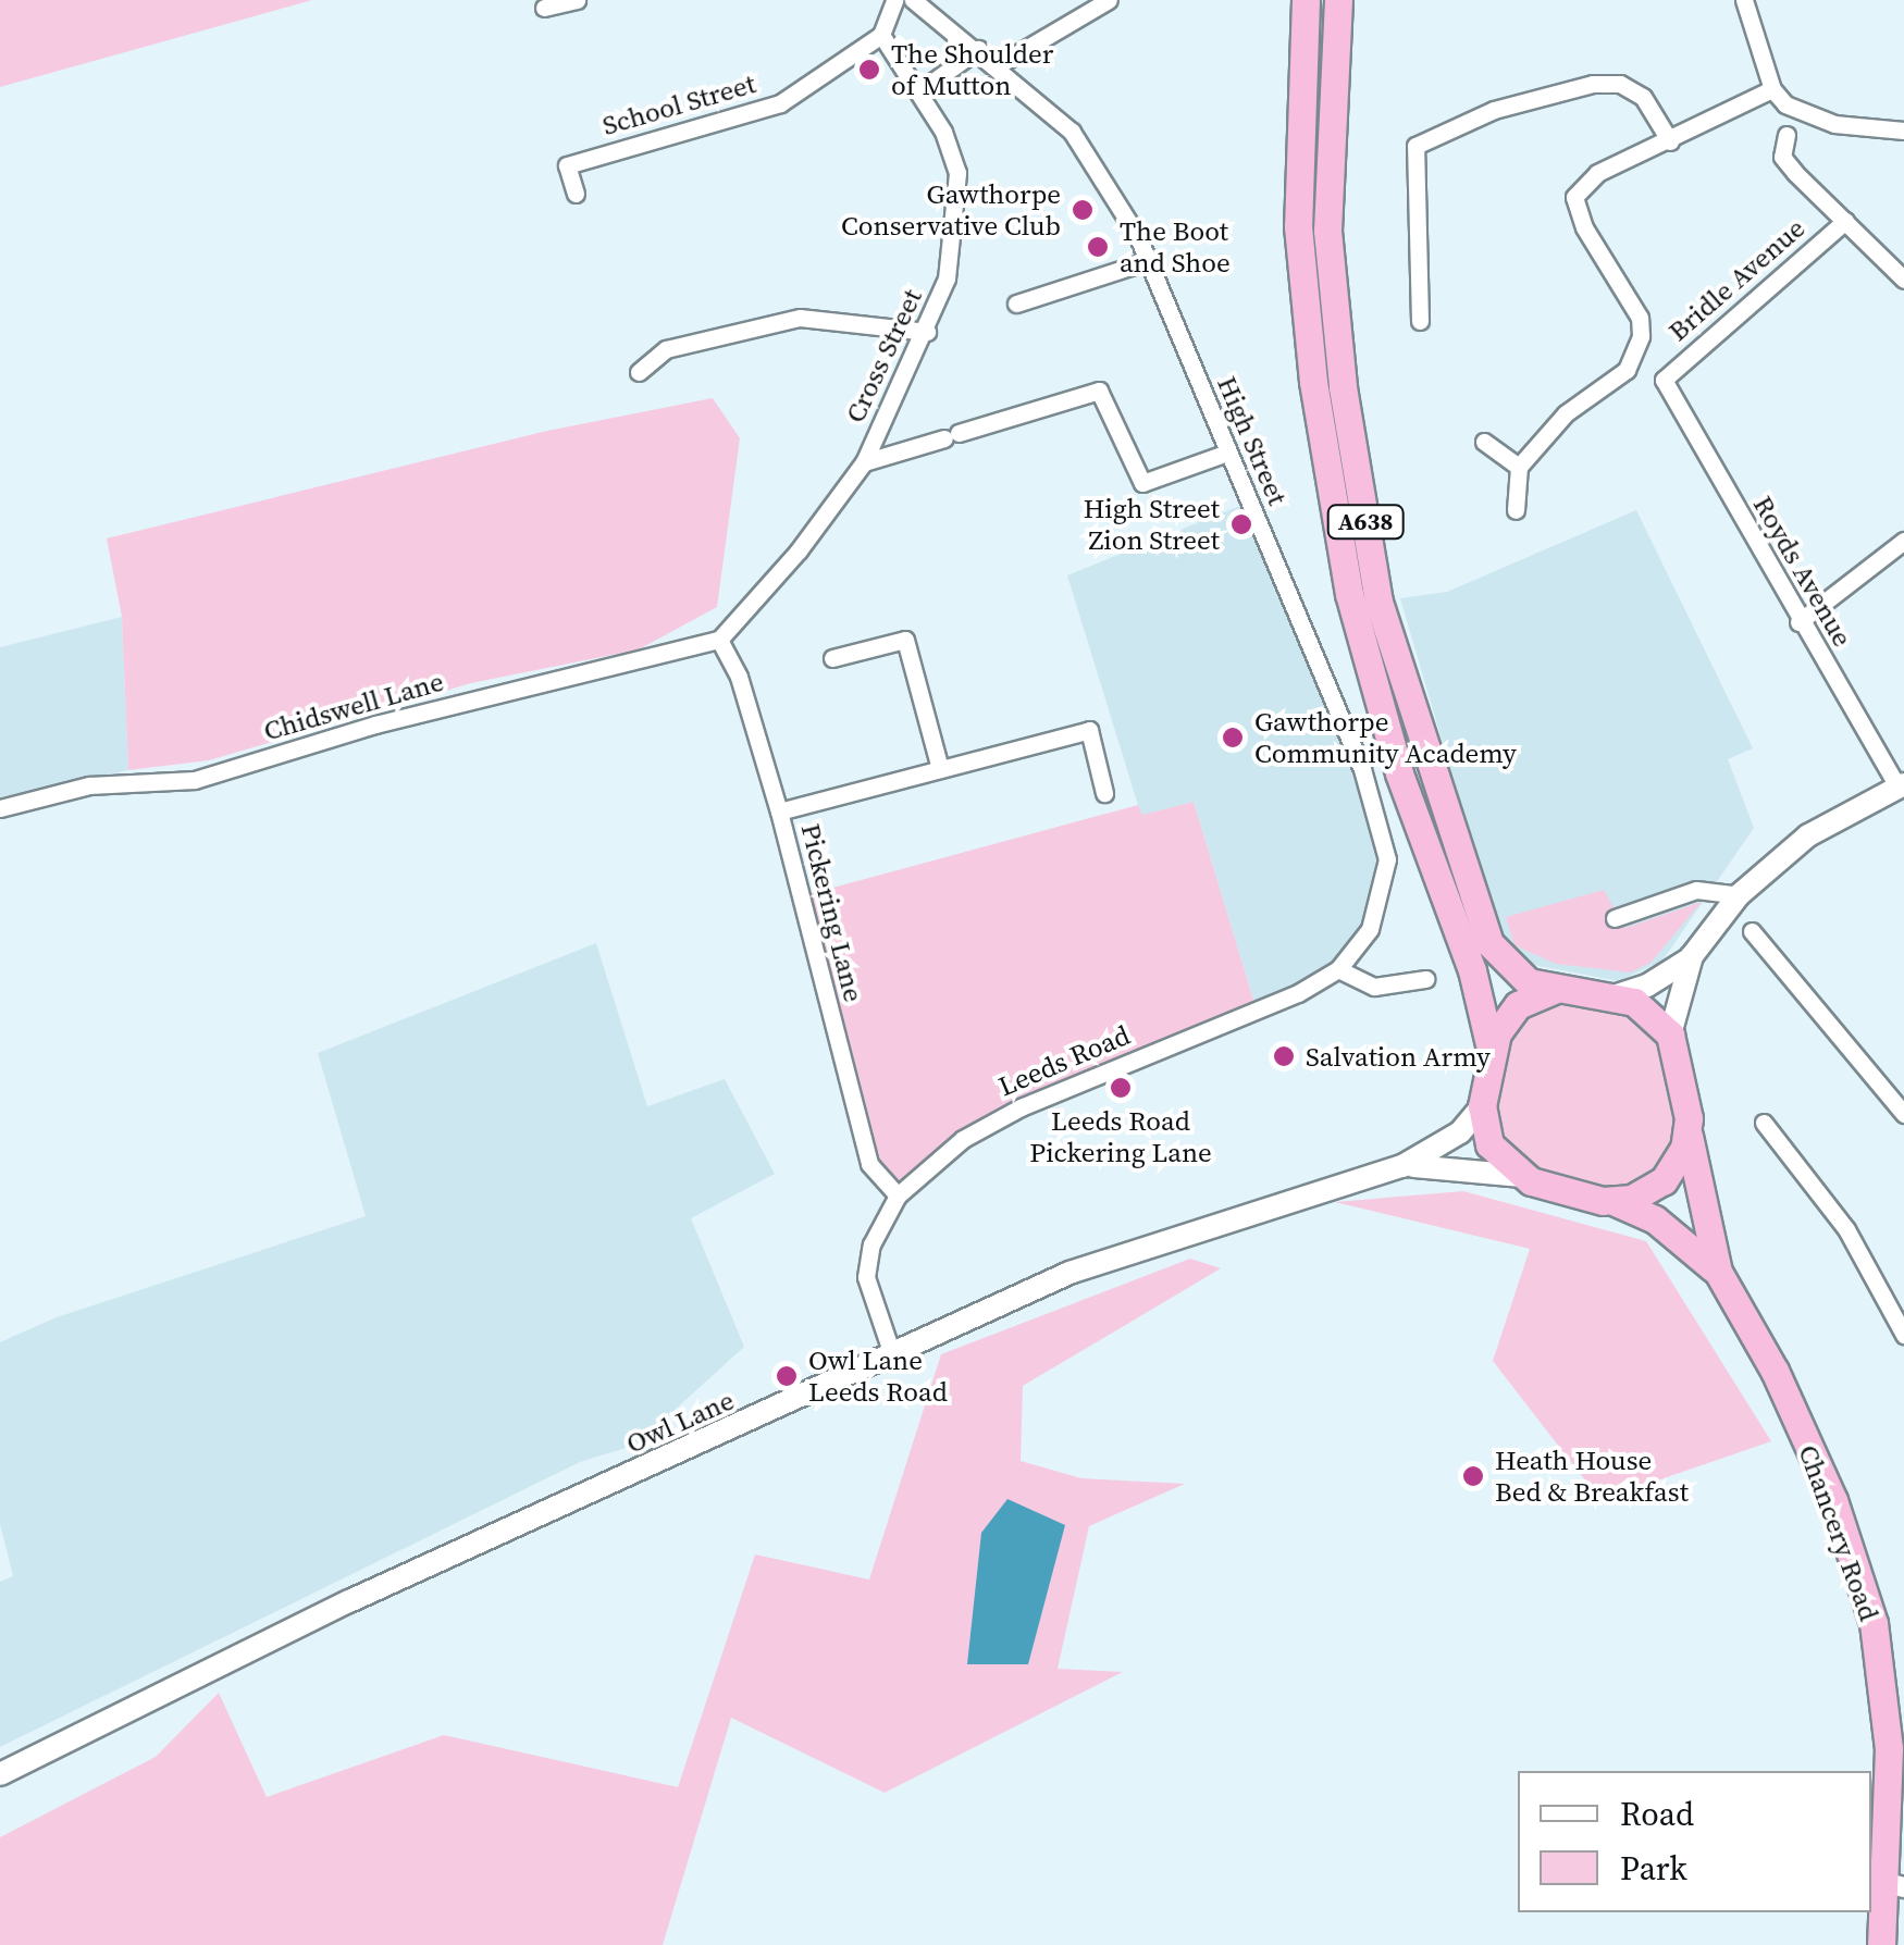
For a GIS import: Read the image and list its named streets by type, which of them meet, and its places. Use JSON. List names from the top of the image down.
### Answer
{
  "streets": {
    "highway": ["A638", "Chancery Road"],
    "main road": ["Owl Lane"],
    "street": [
      "School Street",
      "Bridle Avenue",
      "Cross Street",
      "High Street",
      "Royds Avenue",
      "Chidswell Lane",
      "Pickering Lane",
      "Leeds Road"
    ]
  },
  "crossings": [
    ["School Street", "Cross Street"],
    ["Bridle Avenue", "Royds Avenue"],
    ["Cross Street", "Chidswell Lane"],
    ["Cross Street", "Pickering Lane"],
    ["High Street", "Leeds Road"],
    ["A638", "Owl Lane"],
    ["A638", "Chancery Road"],
    ["Chidswell Lane", "Pickering Lane"],
    ["Pickering Lane", "Leeds Road"],
    ["Leeds Road", "Owl Lane"],
    ["Owl Lane", "Chancery Road"]
  ],
  "places": [
    "The Shoulder of Mutton",
    "Gawthorpe Conservative Club",
    "The Boot and Shoe",
    "High Street Zion Street",
    "Gawthorpe Community Academy",
    "Salvation Army",
    "Leeds Road Pickering Lane",
    "Owl Lane Leeds Road",
    "Heath House Bed & Breakfast"
  ],
  "legend": ["Road", "Park"]
}
